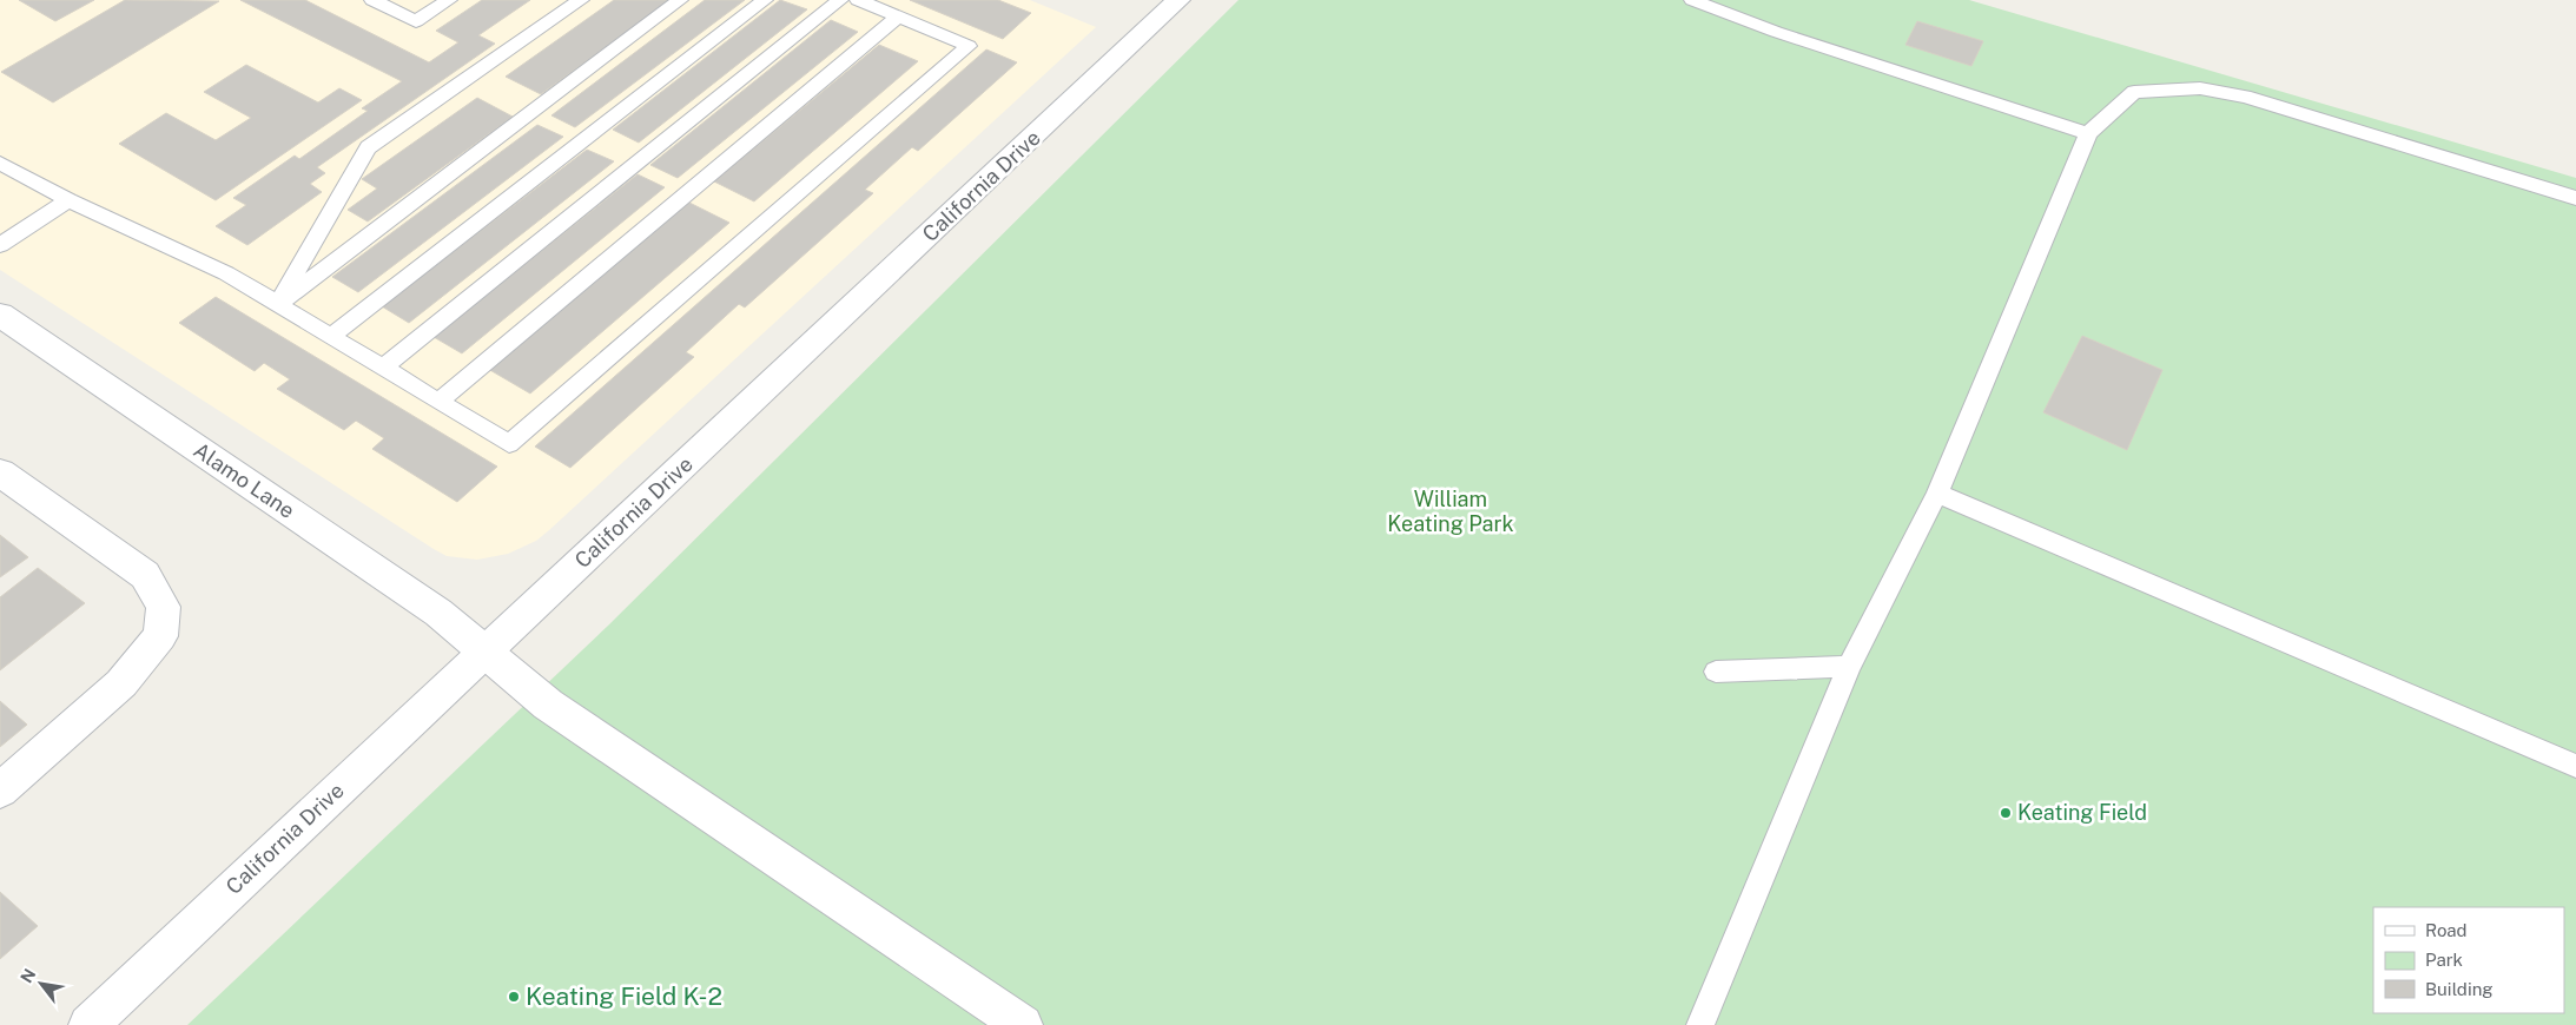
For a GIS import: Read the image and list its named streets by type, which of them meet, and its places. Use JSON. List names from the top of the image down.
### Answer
{
  "streets": {
    "street": ["California Drive", "Alamo Lane"]
  },
  "crossings": [
    ["California Drive", "Alamo Lane"]
  ],
  "parks": ["William Keating Park"],
  "places": ["Keating Field", "Keating Field K-2"],
  "legend": ["Road", "Park", "Building"],
  "north": "top left"
}
